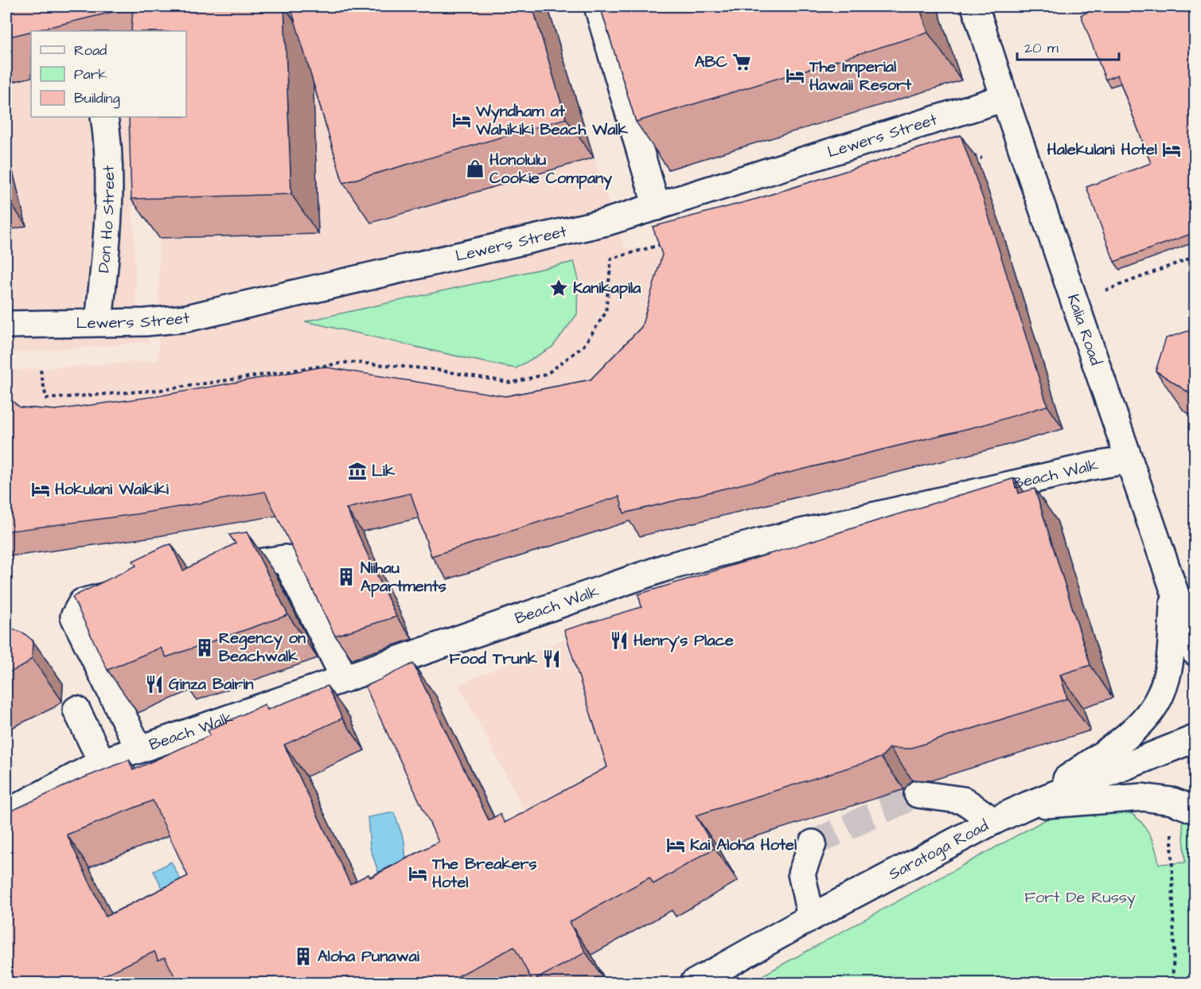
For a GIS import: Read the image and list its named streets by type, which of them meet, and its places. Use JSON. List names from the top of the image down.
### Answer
{
  "streets": {
    "street": [
      "Lewers Street",
      "Don Ho Street",
      "Kalia Road",
      "Beach Walk",
      "Saratoga Road"
    ]
  },
  "crossings": [
    ["Lewers Street", "Don Ho Street"],
    ["Lewers Street", "Kalia Road"],
    ["Kalia Road", "Beach Walk"]
  ],
  "parks": ["Fort De Russy"],
  "places": {
    "supermarket": ["ABC"],
    "hotel": [
      "The Imperial Hawaii Resort",
      "Wyndham at Wahikiki Beach Walk",
      "Halekulani Hotel",
      "Hokulani Waikiki",
      "Kai Aloha Hotel",
      "The Breakers Hotel"
    ],
    "shop": ["Honolulu Cookie Company"],
    "place": ["Kanikapila"],
    "museum": ["Lik"],
    "building": ["Niihau Apartments", "Regency on Beachwalk", "Aloha Punawai"],
    "restaurant": ["Henry's Place", "Food Trunk", "Ginza Bairin"]
  },
  "legend": ["Road", "Park", "Building"],
  "scale_bar": "20 m"
}
